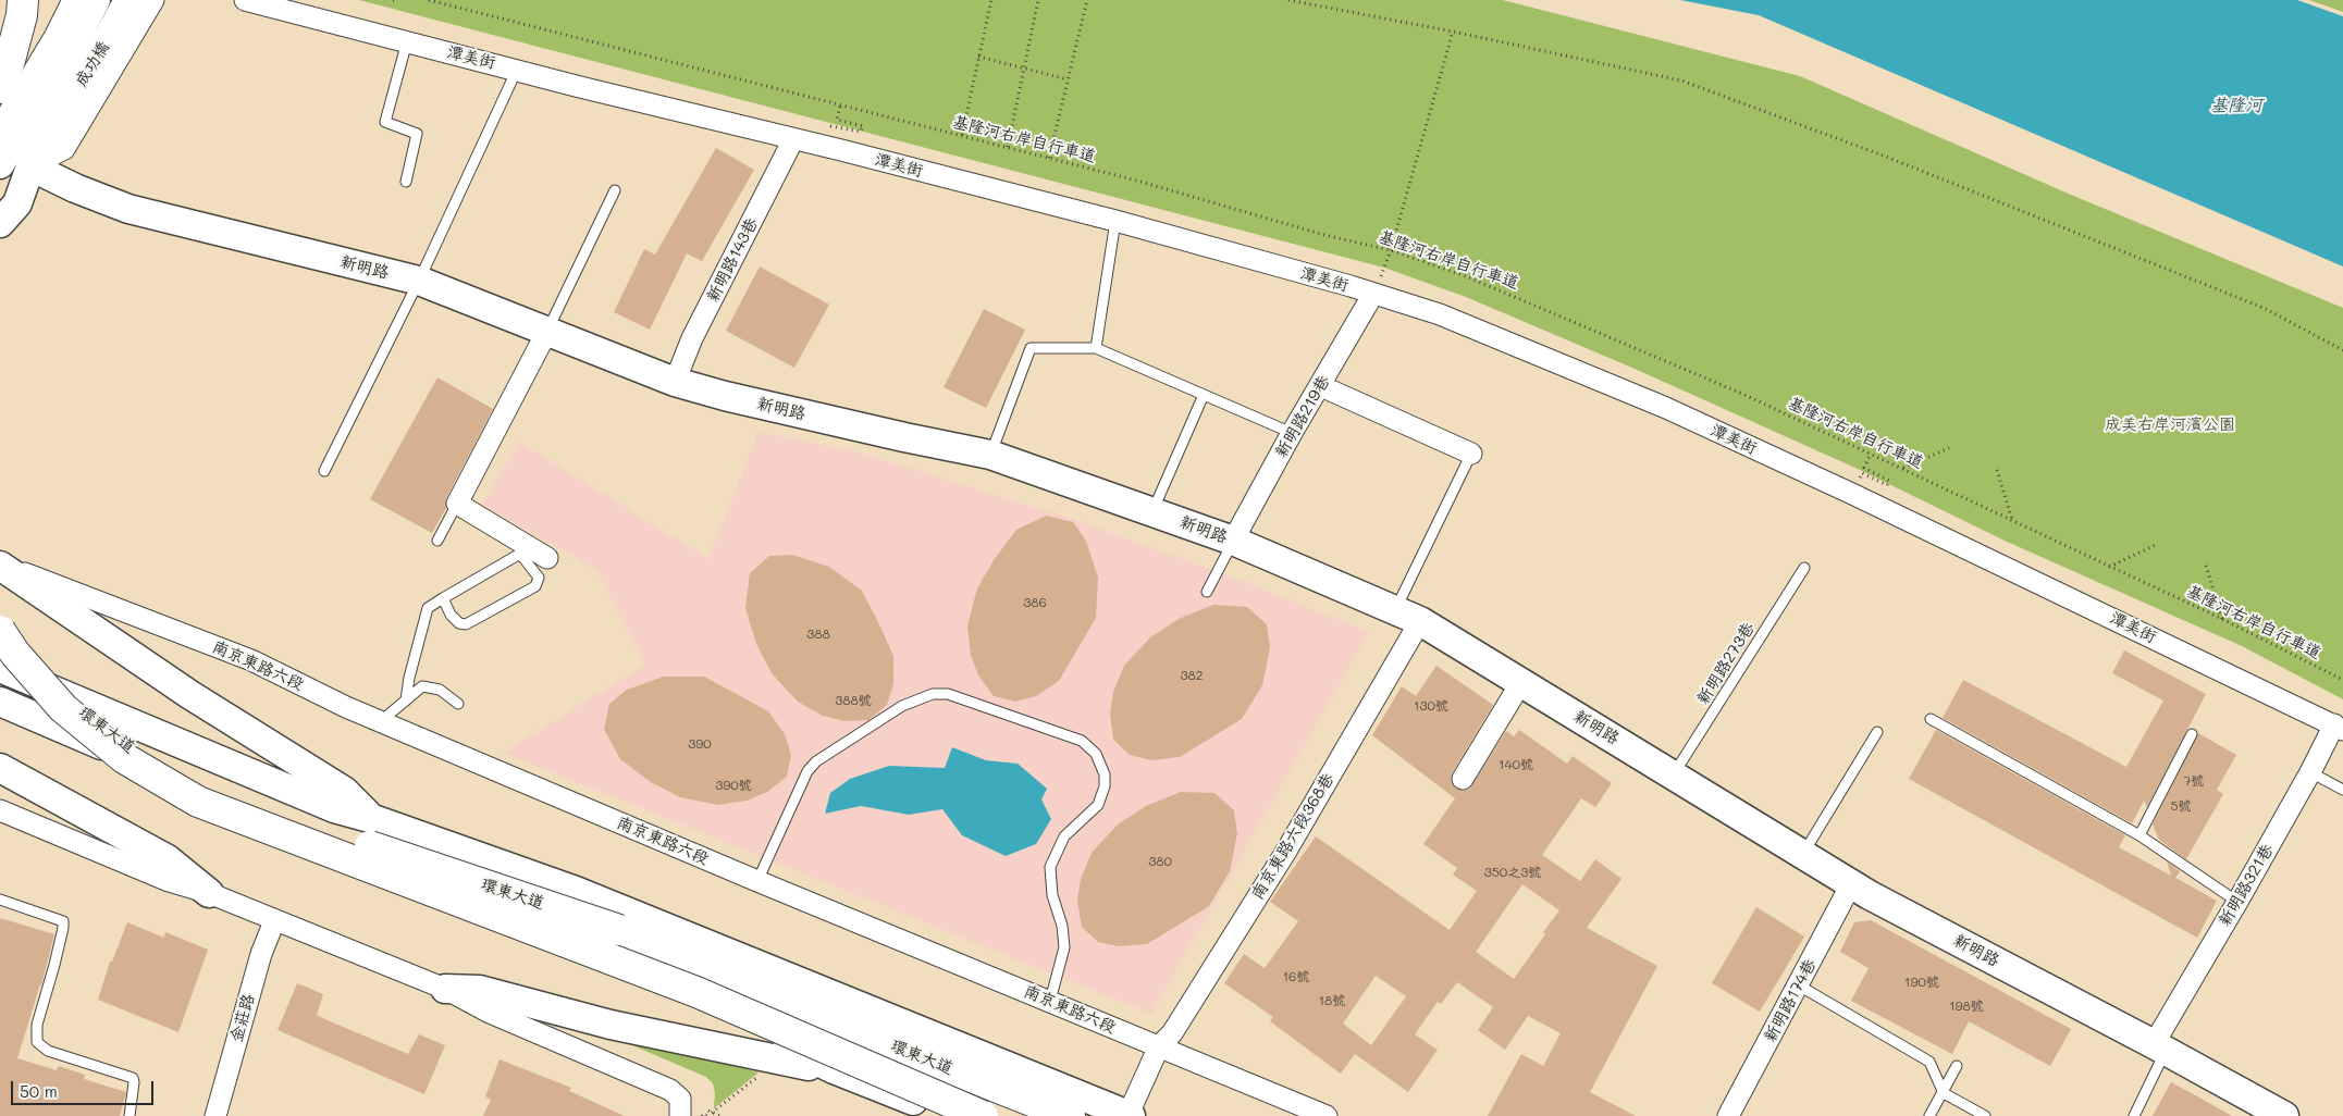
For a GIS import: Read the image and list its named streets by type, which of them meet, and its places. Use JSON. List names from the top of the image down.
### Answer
{
  "streets": {
    "highway": ["環東大道"],
    "main road": ["成功橋", "新明路"],
    "street": [
      "潭美街",
      "新明路143巷",
      "新明路219巷",
      "南京東路六段",
      "南京東路六段368巷",
      "新明路321巷",
      "新明路174巷",
      "金莊路"
    ],
    "lane": ["新明路273巷"],
    "path": ["基隆河右岸自行車道"]
  },
  "crossings": [
    ["潭美街", "新明路143巷"],
    ["潭美街", "新明路219巷"],
    ["潭美街", "新明路321巷"],
    ["成功橋", "新明路"],
    ["新明路143巷", "新明路"],
    ["新明路", "新明路219巷"],
    ["新明路", "新明路273巷"],
    ["新明路", "南京東路六段368巷"],
    ["新明路", "新明路321巷"],
    ["新明路", "新明路174巷"],
    ["南京東路六段", "南京東路六段368巷"]
  ],
  "water": ["基隆河"],
  "parks": ["成美右岸河濱公園"],
  "house_numbers": [
    "386",
    "388",
    "382",
    "388號",
    "130號",
    "390",
    "140號",
    "7號",
    "390號",
    "5號",
    "380",
    "350之3號",
    "16號",
    "190號",
    "18號",
    "198號"
  ],
  "scale_bar": "50 m"
}
